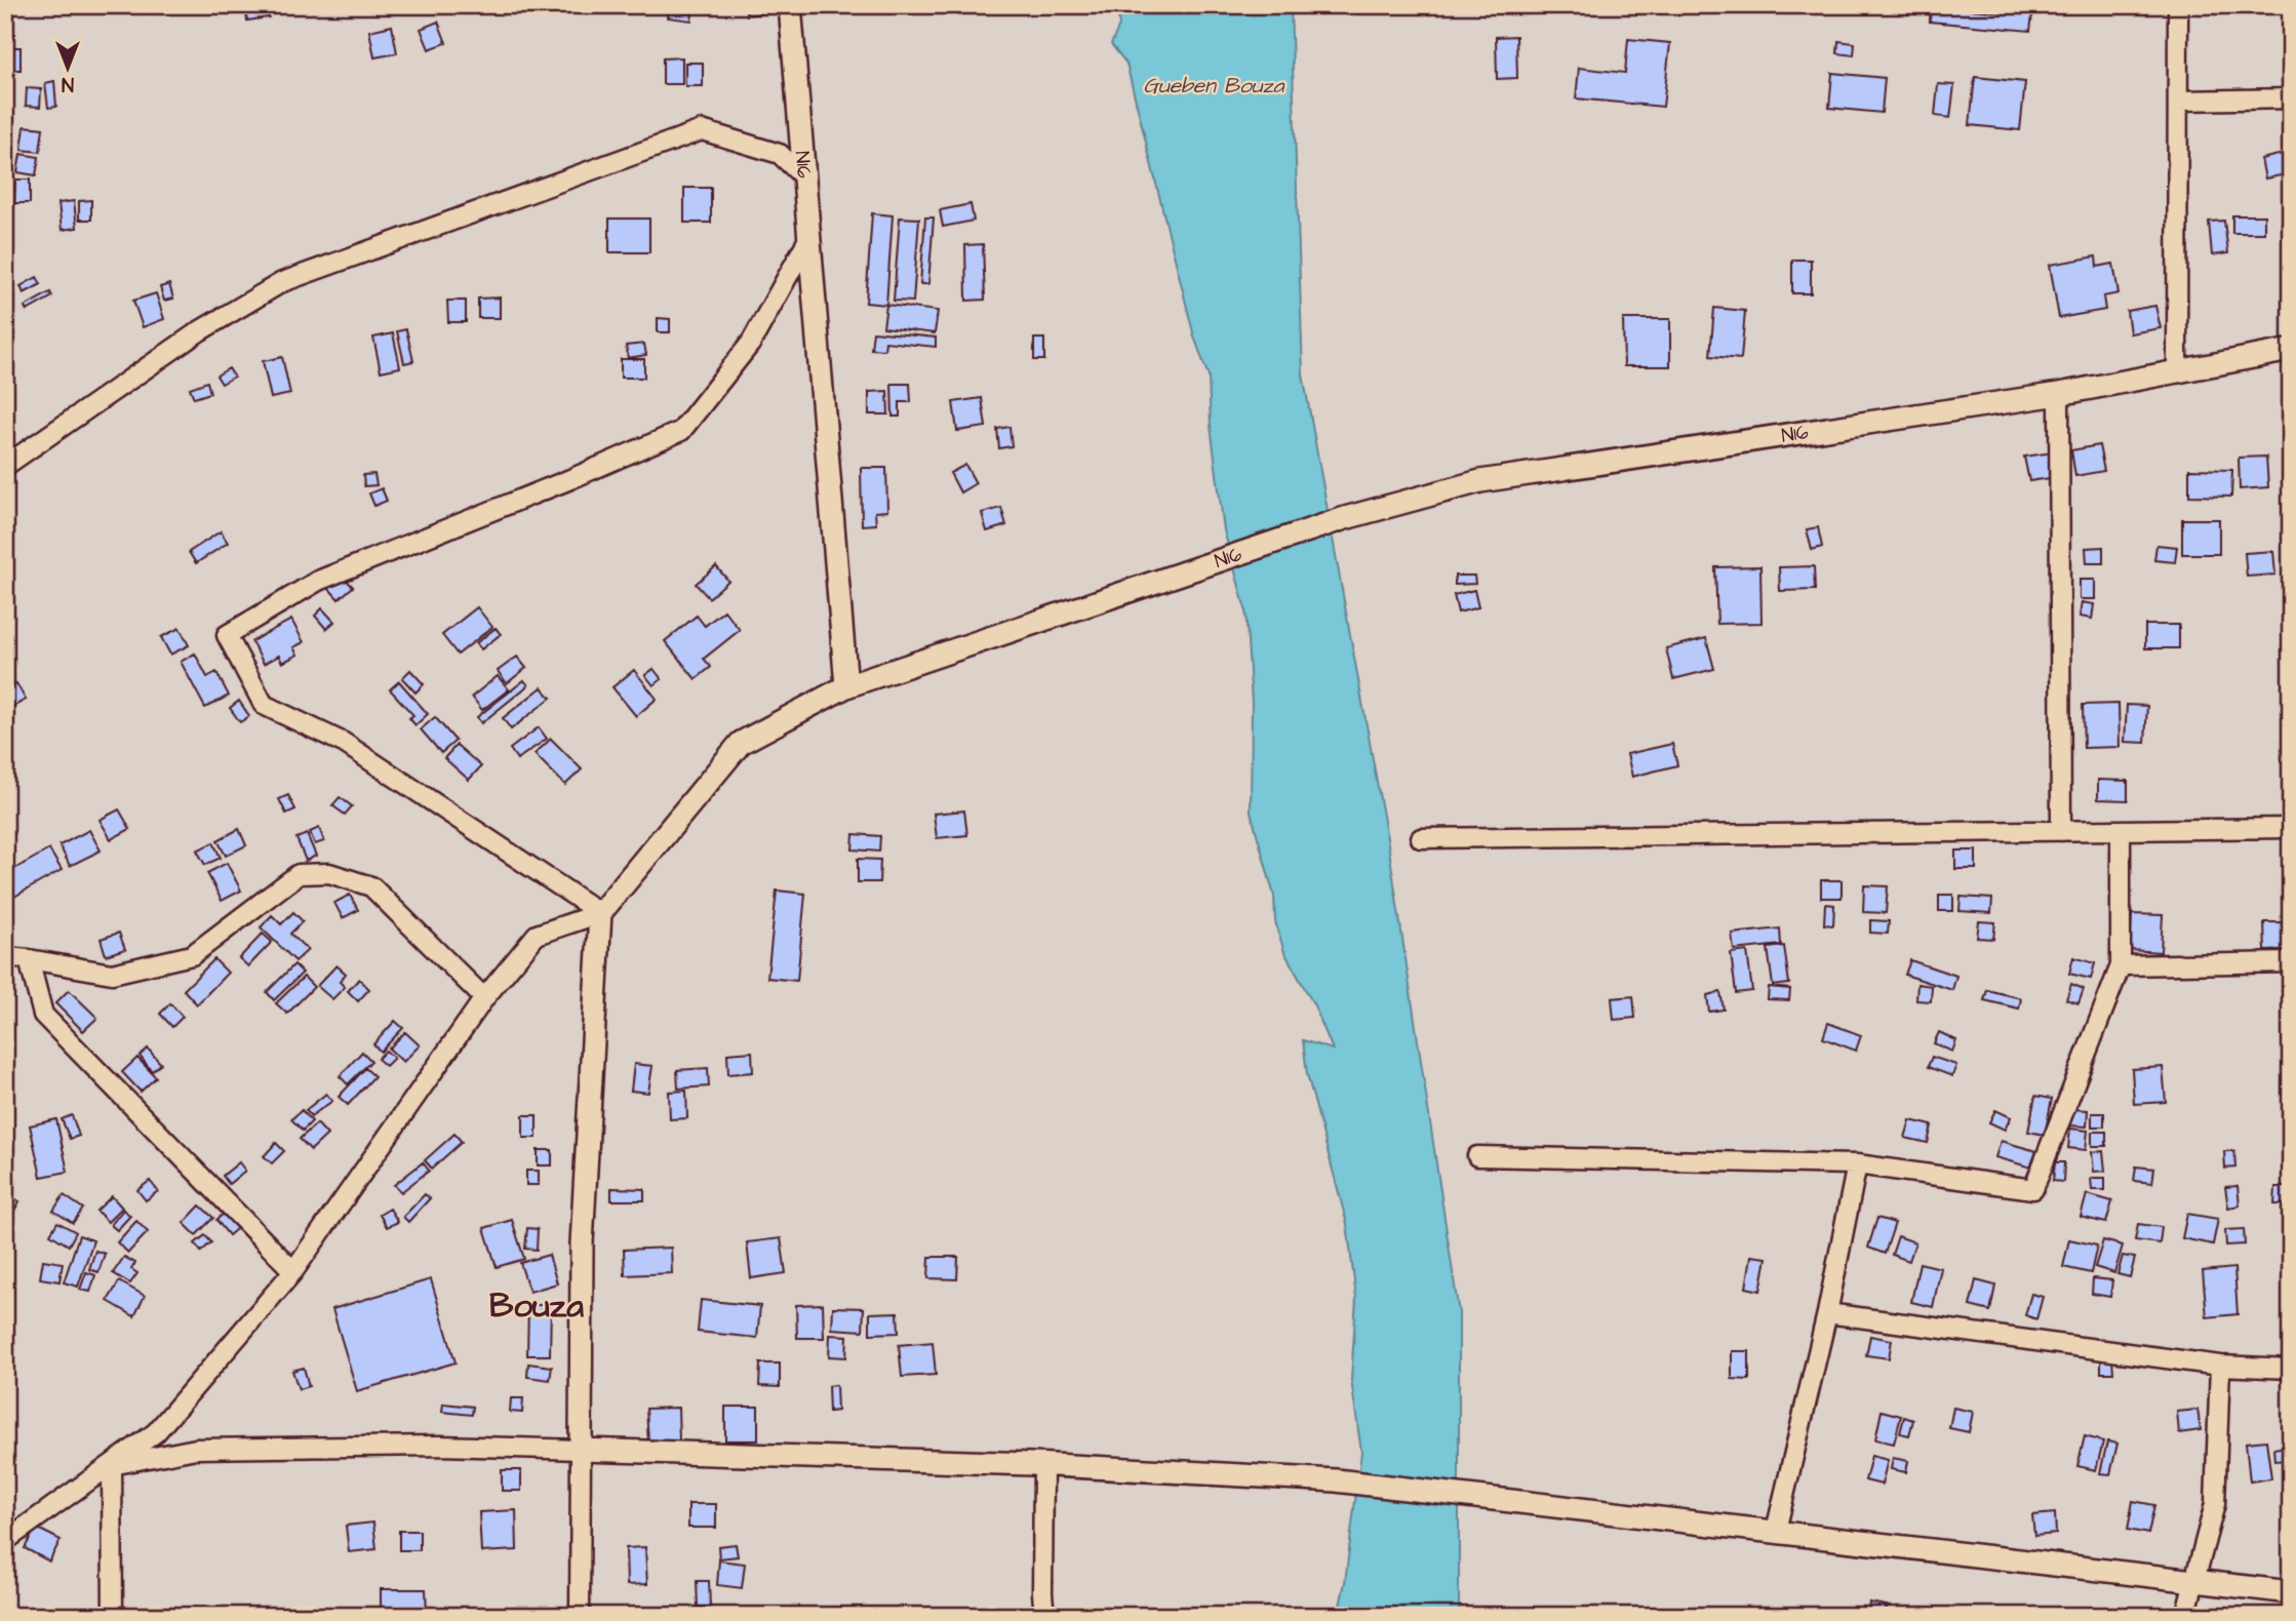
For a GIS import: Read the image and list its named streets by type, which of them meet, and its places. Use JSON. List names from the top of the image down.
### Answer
{
  "streets": {
    "street": ["N16"]
  },
  "districts": ["Bouza"],
  "water": ["Gueben Bouza"],
  "north": "bottom"
}
